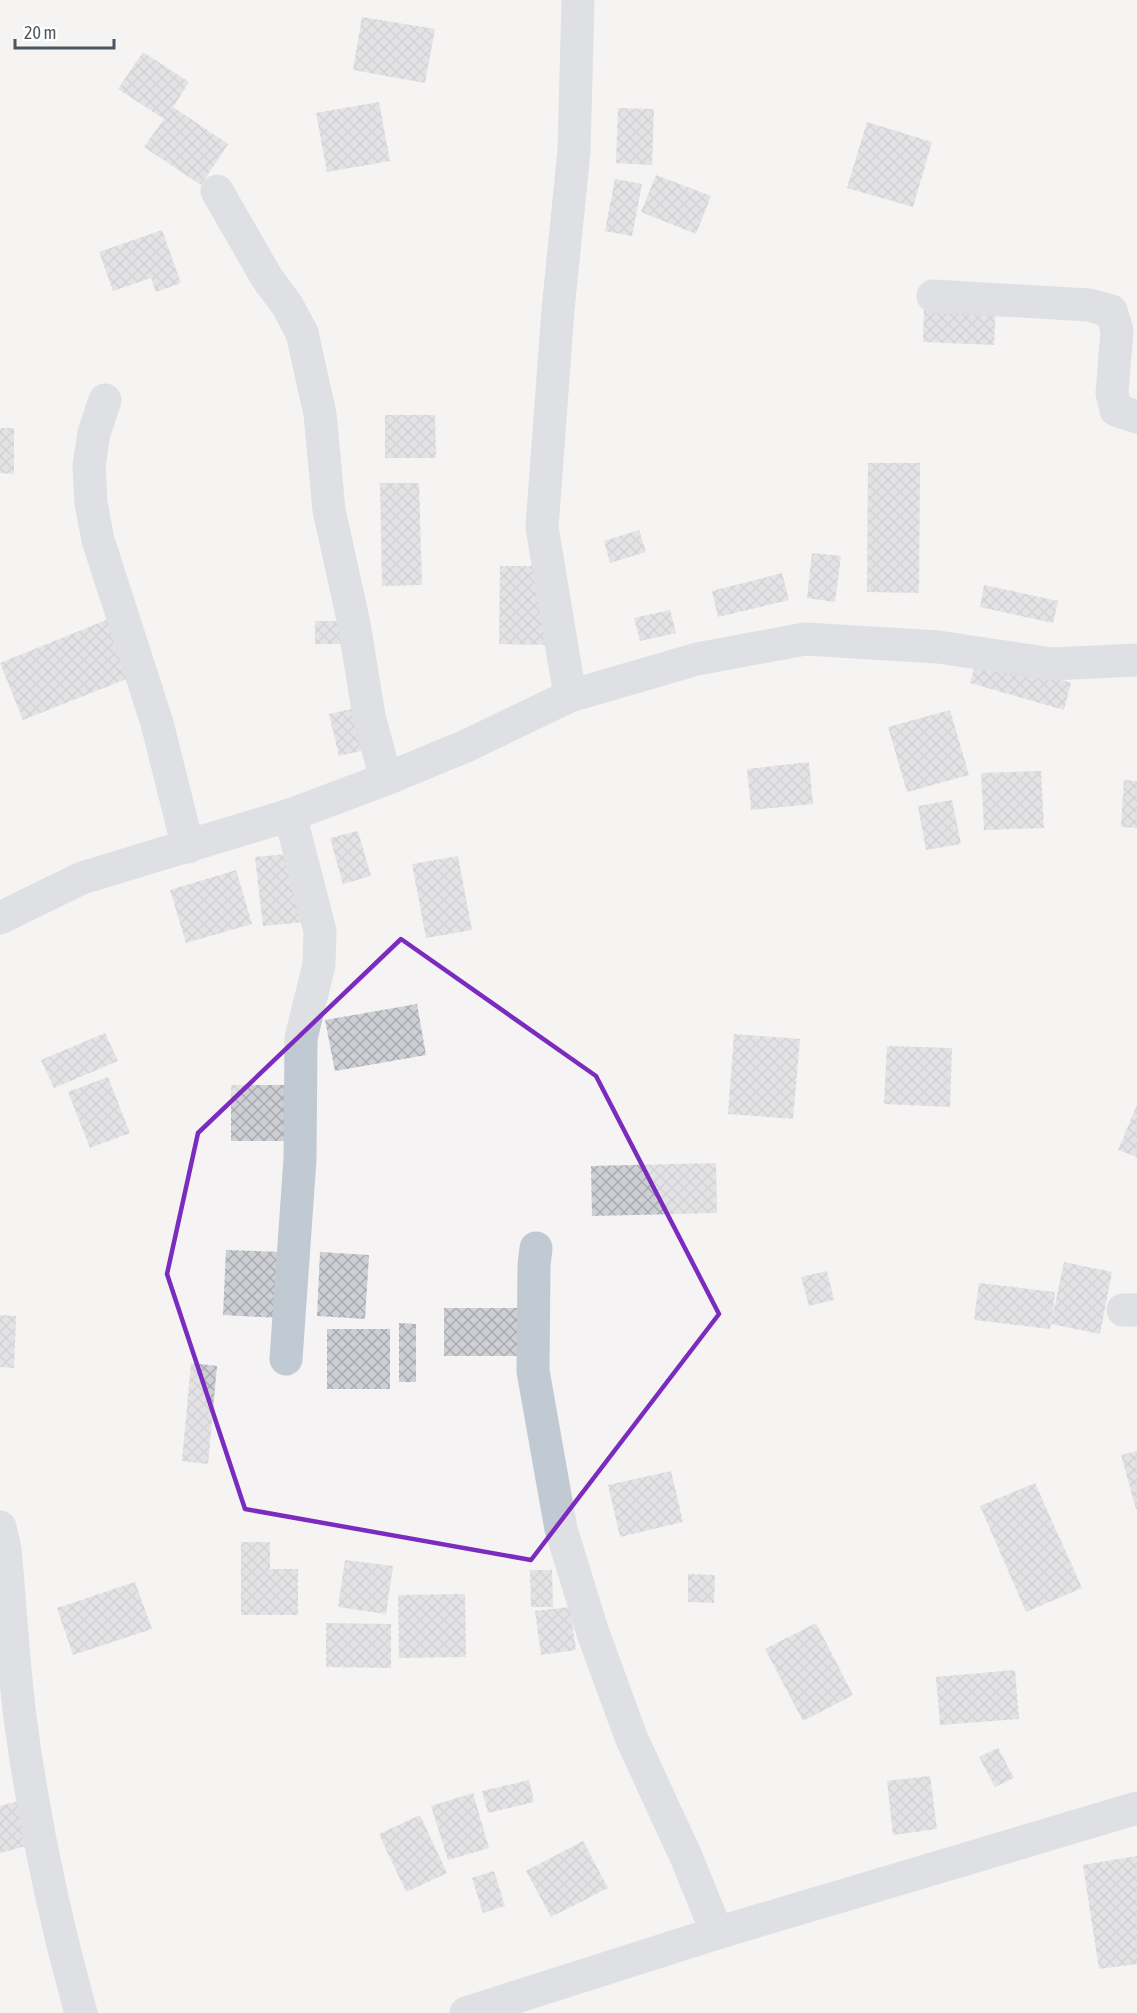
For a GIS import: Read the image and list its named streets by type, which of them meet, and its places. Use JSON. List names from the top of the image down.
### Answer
{
  "scale_bar": "20 m"
}
